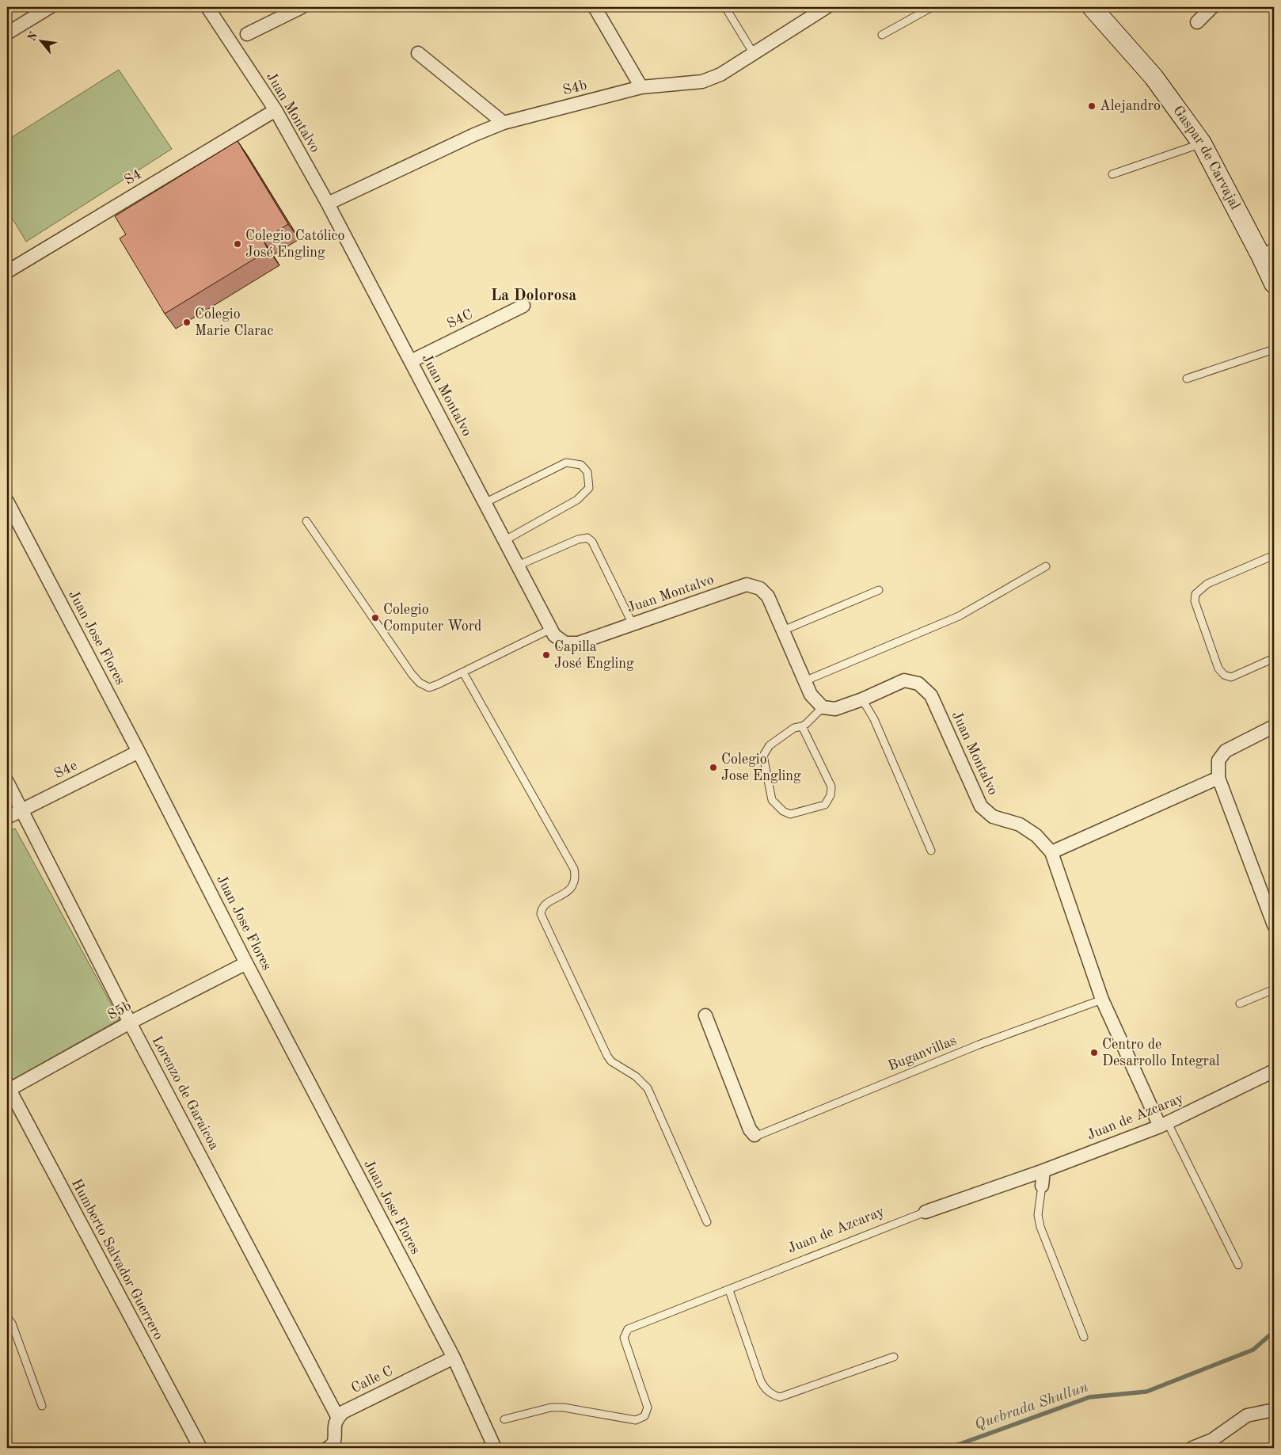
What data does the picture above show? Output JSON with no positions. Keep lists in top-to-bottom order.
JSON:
{
  "streets": {
    "street": [
      "S4b",
      "Juan Montalvo",
      "Gaspar de Carvajal",
      "S4",
      "S4C",
      "Juan Jose Flores",
      "S4e",
      "S5b",
      "Lorenzo de Garaicoa",
      "Juan de Azcaray",
      "Humberto Salvador Guerrero",
      "Calle C"
    ],
    "lane": ["Buganvillas"]
  },
  "crossings": [
    ["S4b", "Juan Montalvo"],
    ["Juan Montalvo", "S4"],
    ["Juan Montalvo", "S4C"],
    ["Juan Montalvo", "Buganvillas"],
    ["Juan Montalvo", "Juan de Azcaray"],
    ["Juan Jose Flores", "S4e"],
    ["Juan Jose Flores", "S5b"],
    ["Juan Jose Flores", "Calle C"],
    ["S4e", "Lorenzo de Garaicoa"],
    ["S5b", "Lorenzo de Garaicoa"],
    ["S5b", "Humberto Salvador Guerrero"],
    ["Lorenzo de Garaicoa", "Calle C"]
  ],
  "districts": ["La Dolorosa"],
  "water": ["Quebrada Shullun"],
  "places": [
    "Alejandro",
    "Colegio Católico José Engling",
    "Colegio Marie Clarac",
    "Colegio Computer Word",
    "Capilla José Engling",
    "Colegio Jose Engling",
    "Centro de Desarrollo Integral"
  ],
  "north": "top left"
}
